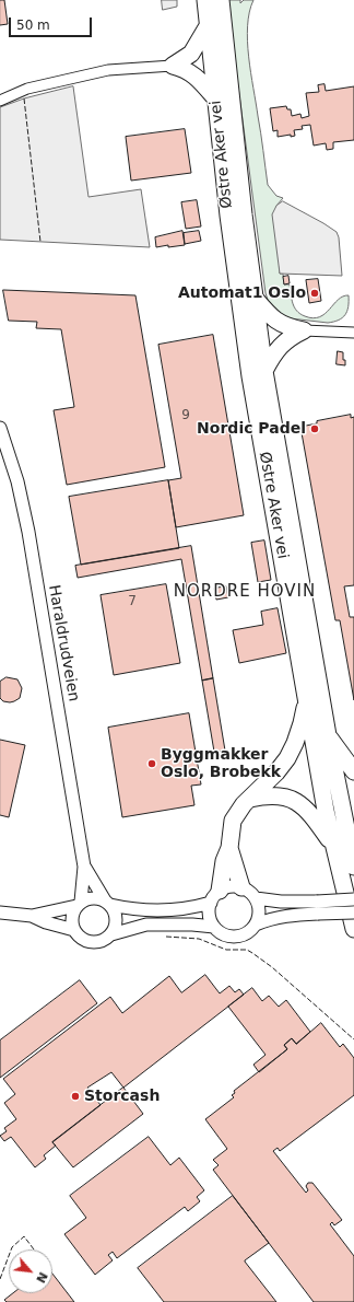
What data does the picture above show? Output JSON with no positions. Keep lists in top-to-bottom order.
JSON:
{
  "streets": {
    "highway": ["Østre Aker vei"],
    "street": ["Haraldrudveien"]
  },
  "districts": ["NORDRE HOVIN"],
  "places": [
    "Automat1 Oslo",
    "Nordic Padel",
    "Byggmakker Oslo, Brobekk",
    "Storcash"
  ],
  "house_numbers": ["9", "7"],
  "scale_bar": "50 m",
  "north": "bottom right"
}
